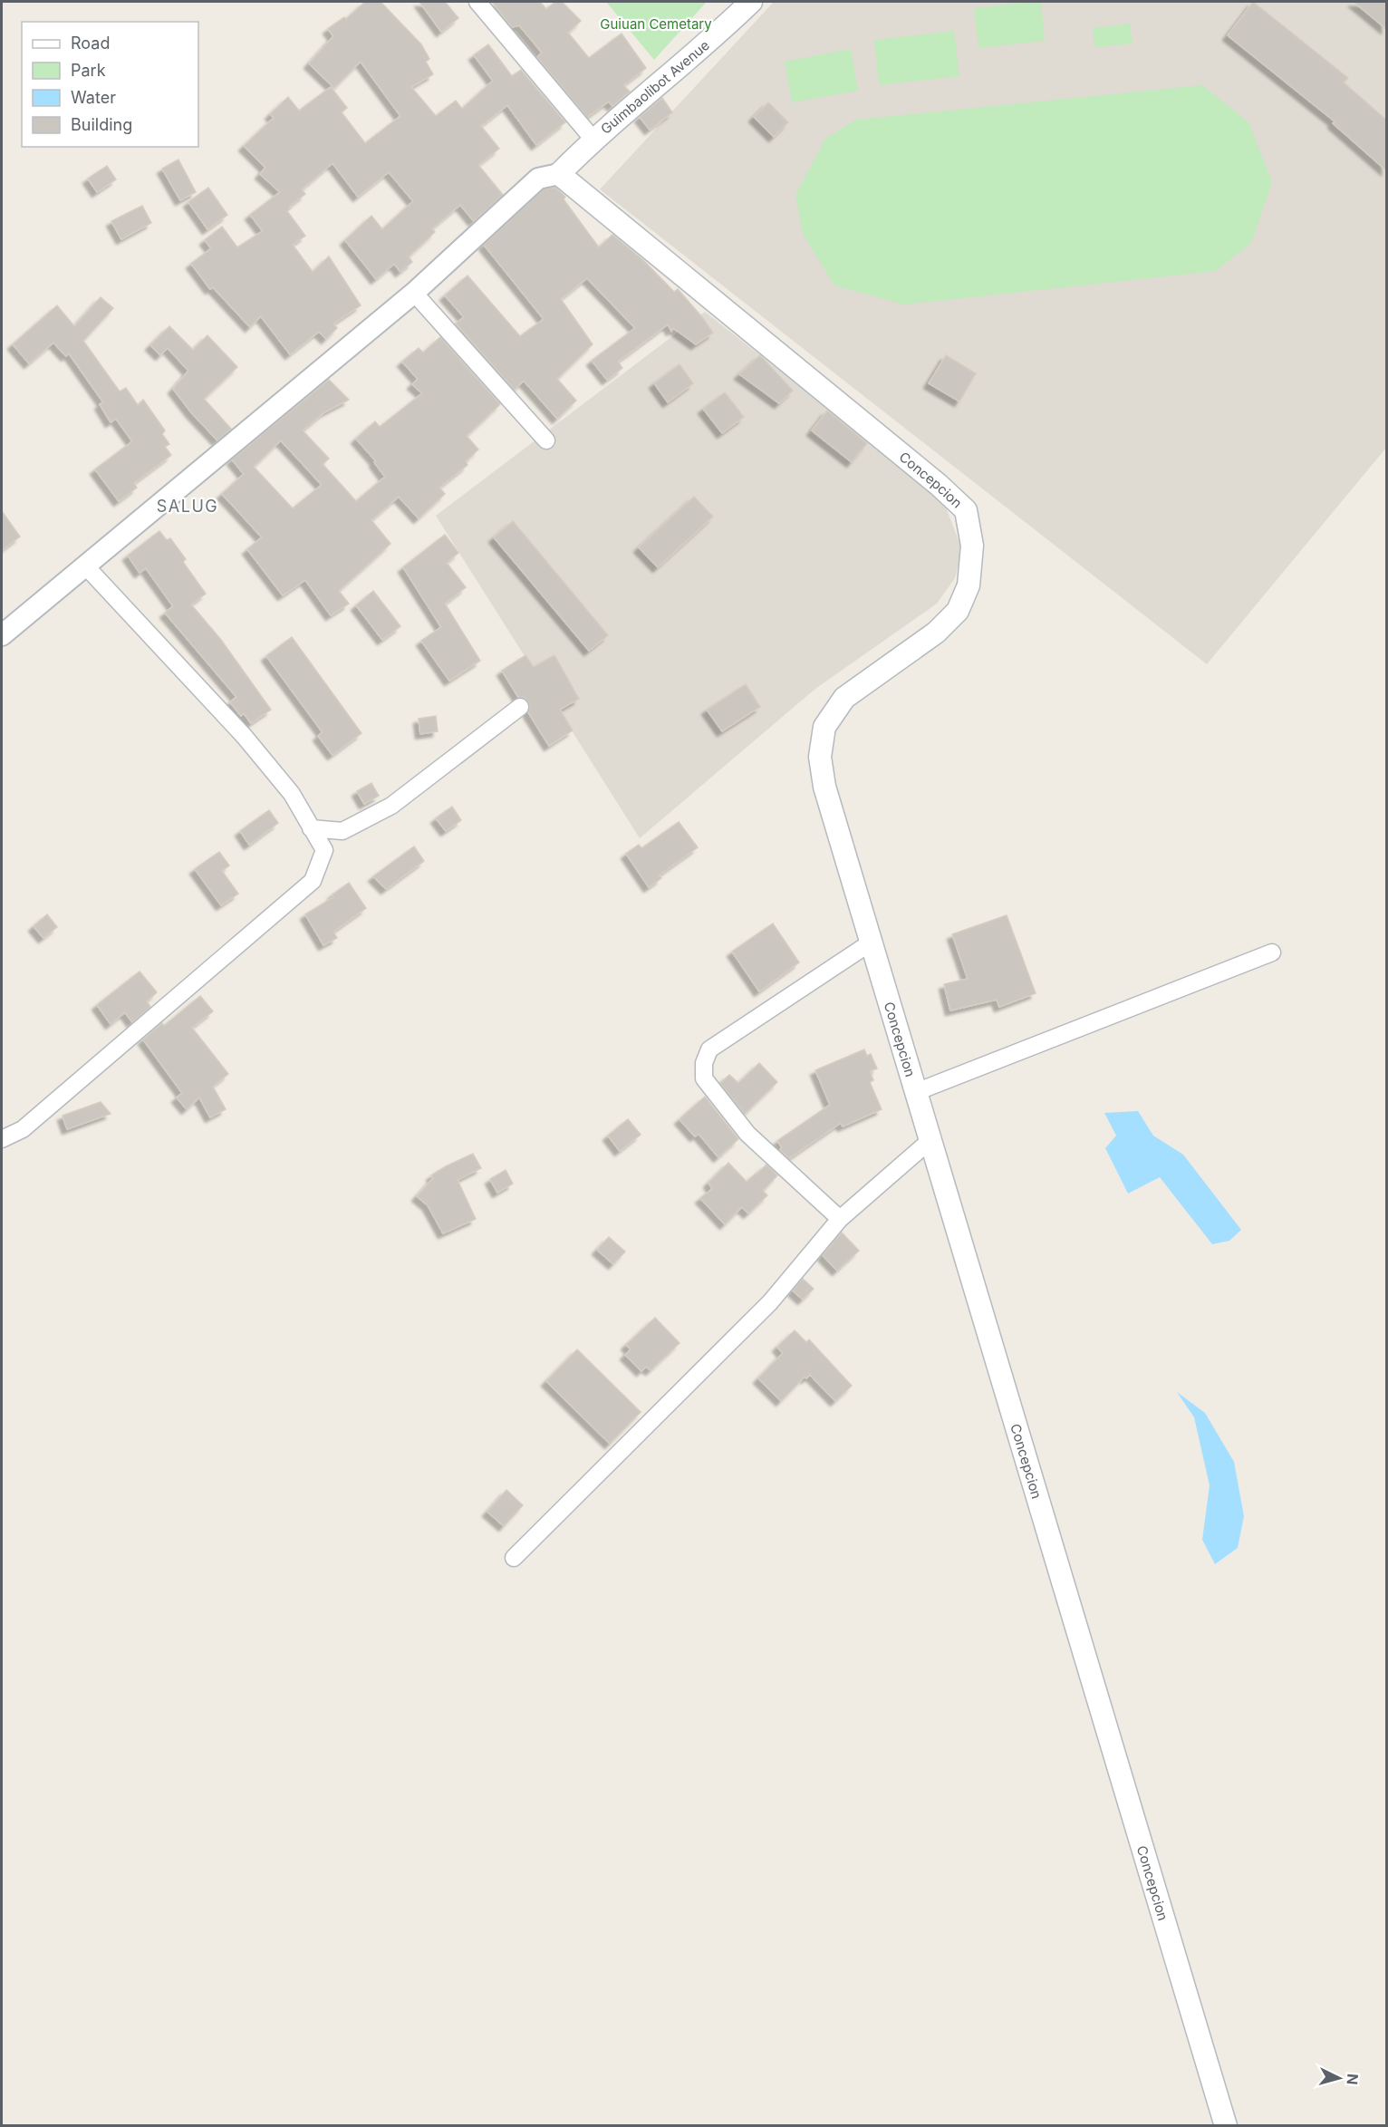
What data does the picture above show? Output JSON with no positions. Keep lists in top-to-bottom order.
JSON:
{
  "streets": {
    "main road": ["Guimbaolibot Avenue", "Concepcion"]
  },
  "crossings": [
    ["Guimbaolibot Avenue", "Concepcion"]
  ],
  "districts": ["SALUG"],
  "parks": ["Guiuan Cemetary"],
  "legend": [
    "Road",
    "Park",
    "Water",
    "Building"
  ],
  "north": "right"
}
